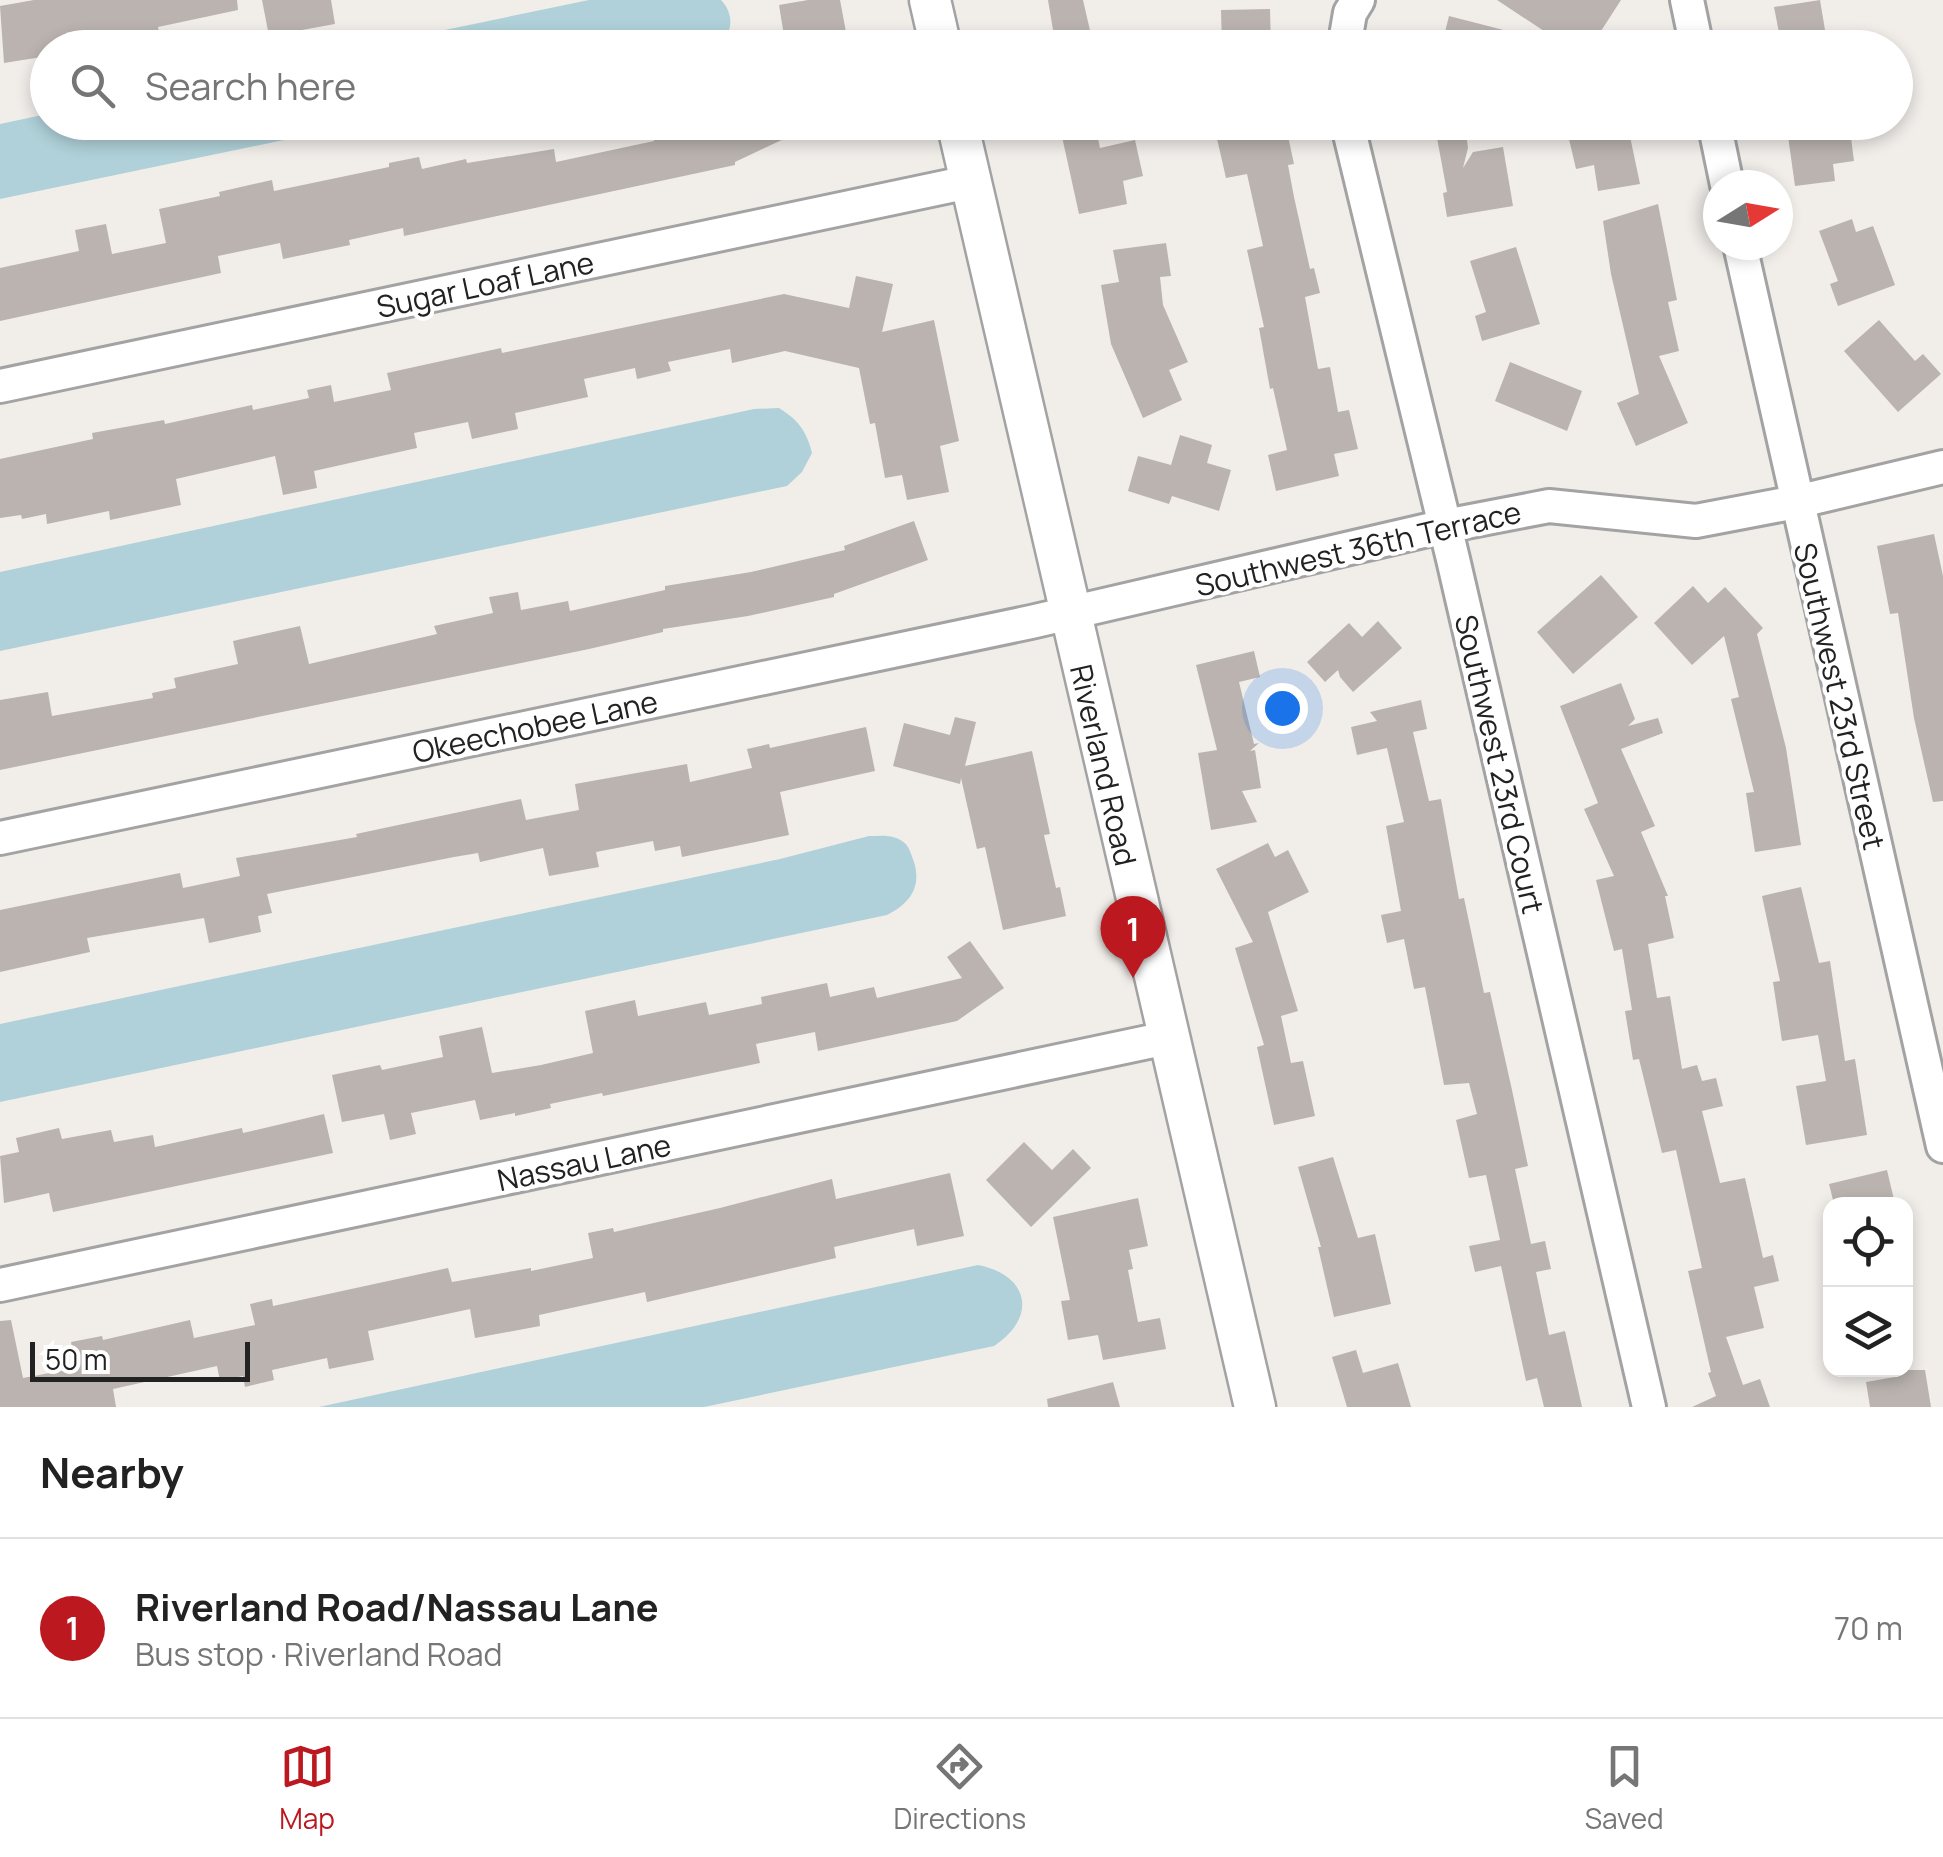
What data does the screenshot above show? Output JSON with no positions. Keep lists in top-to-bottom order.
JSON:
{
  "streets": {
    "street": [
      "Sugar Loaf Lane",
      "Southwest 36th Terrace",
      "Southwest 23rd Street",
      "Okeechobee Lane",
      "Southwest 23rd Court",
      "Riverland Road",
      "Nassau Lane"
    ]
  },
  "crossings": [
    ["Sugar Loaf Lane", "Riverland Road"],
    ["Southwest 36th Terrace", "Southwest 23rd Street"],
    ["Southwest 36th Terrace", "Okeechobee Lane"],
    ["Southwest 36th Terrace", "Southwest 23rd Court"],
    ["Southwest 36th Terrace", "Riverland Road"],
    ["Okeechobee Lane", "Riverland Road"],
    ["Riverland Road", "Nassau Lane"]
  ],
  "scale_bar": "50 m",
  "north": "right",
  "page": {
    "search": "Search here",
    "pins": "1",
    "scale": "50 m",
    "heading": "Nearby",
    "list": [
      {
        "mark": "1",
        "name": "Riverland Road/Nassau Lane",
        "note": "Bus stop · Riverland Road",
        "value": "70 m"
      }
    ],
    "nav": ["Map", "Directions", "Saved"]
  }
}
